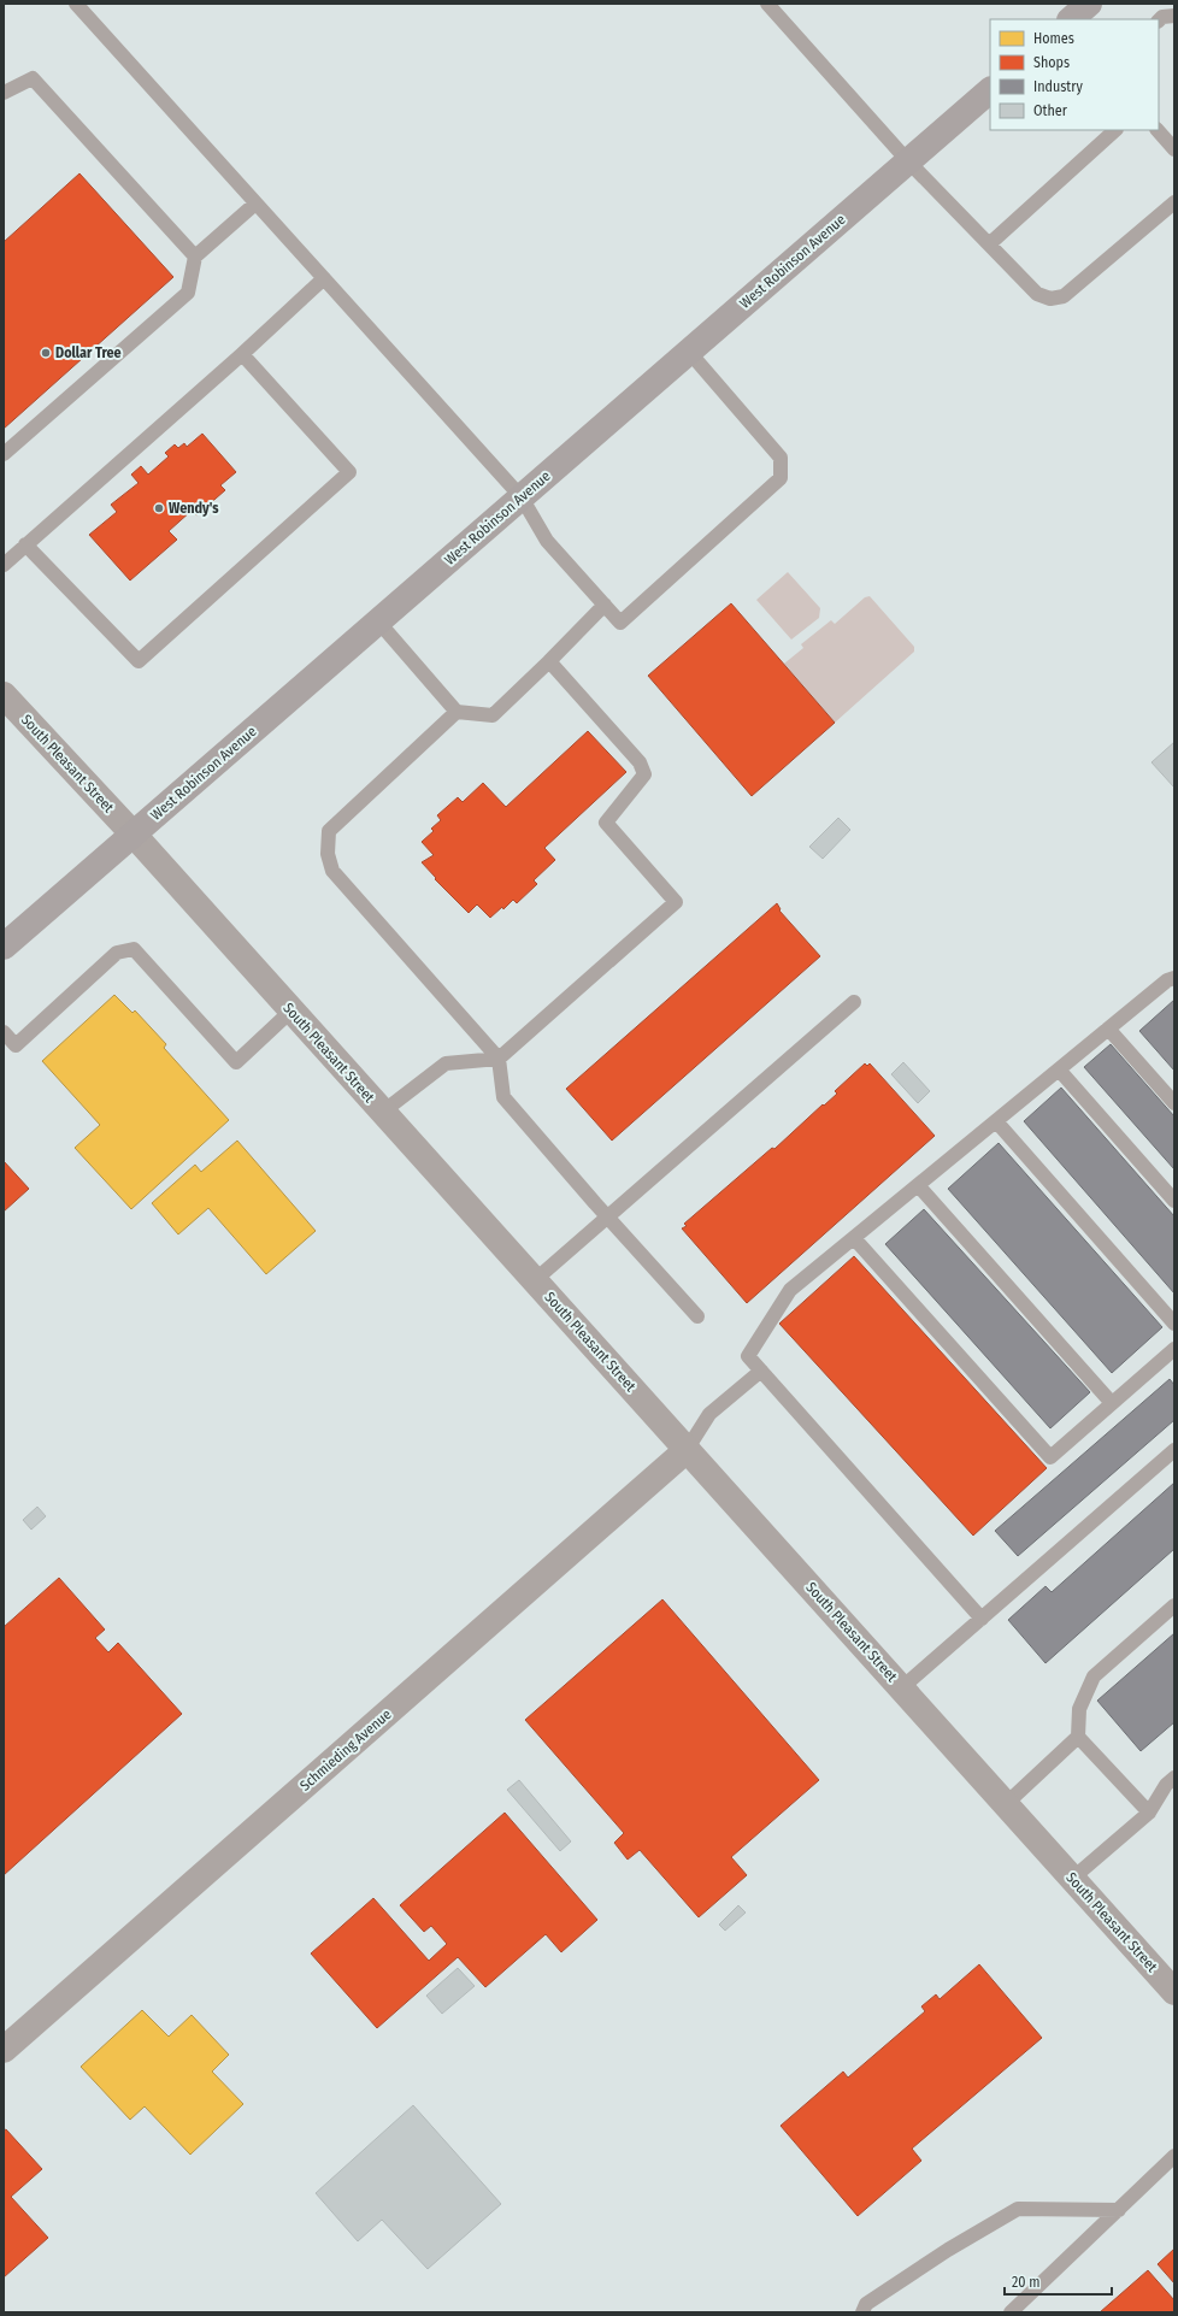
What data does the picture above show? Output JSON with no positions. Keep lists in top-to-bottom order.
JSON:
{
  "streets": {
    "street": ["West Robinson Avenue", "South Pleasant Street", "Schmieding Avenue"]
  },
  "crossings": [
    ["West Robinson Avenue", "South Pleasant Street"],
    ["South Pleasant Street", "Schmieding Avenue"]
  ],
  "places": ["Dollar Tree", "Wendy's"],
  "legend": [
    "Homes",
    "Shops",
    "Industry",
    "Other"
  ],
  "scale_bar": "20 m"
}
